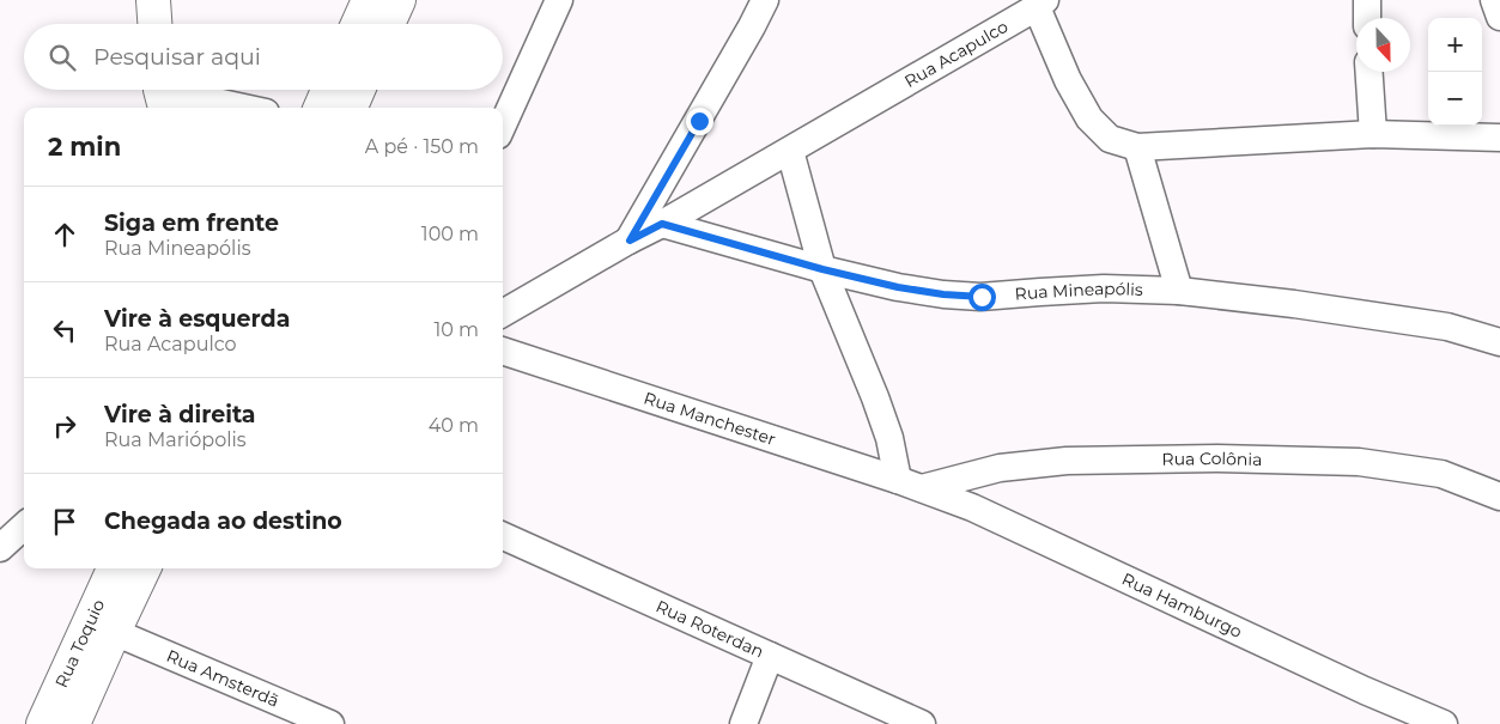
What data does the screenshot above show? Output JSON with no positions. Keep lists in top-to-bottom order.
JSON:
{
  "streets": {
    "street": [
      "Rua Acapulco",
      "Rua Mineapólis",
      "Rua Manchester",
      "Rua Colônia",
      "Rua Hamburgo",
      "Rua Roterdan",
      "Rua Toquio",
      "Rua Amsterdã"
    ]
  },
  "crossings": [
    ["Rua Acapulco", "Rua Mineapólis"],
    ["Rua Manchester", "Rua Colônia"],
    ["Rua Manchester", "Rua Hamburgo"],
    ["Rua Colônia", "Rua Hamburgo"]
  ],
  "north": "bottom",
  "page": {
    "map_buttons": ["+", "−"],
    "search": "Pesquisar aqui",
    "heading": ["2 min", "A pé · 150 m"],
    "list": [
      ["Siga em frente", "Rua Mineapólis", "100 m"],
      ["Vire à esquerda", "Rua Acapulco", "10 m"],
      ["Vire à direita", "Rua Mariópolis", "40 m"],
      "Chegada ao destino"
    ]
  }
}
